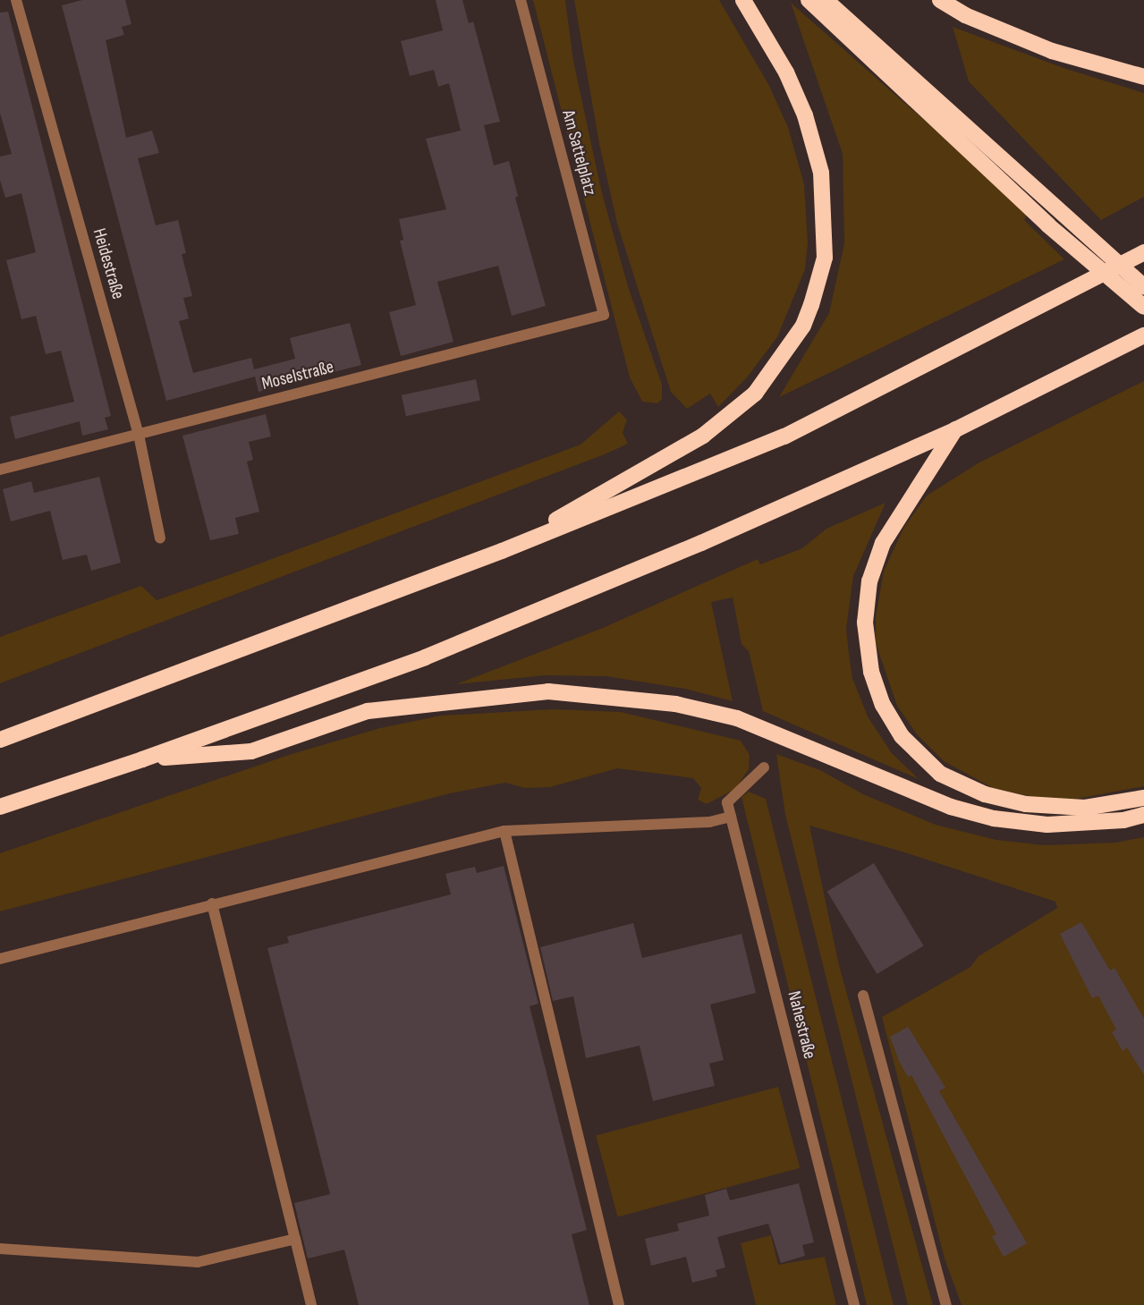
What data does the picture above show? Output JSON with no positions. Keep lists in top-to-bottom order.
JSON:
{
  "streets": {
    "street": [
      "Am Sattelplatz",
      "Heidestraße",
      "Moselstraße",
      "Nahestraße"
    ]
  },
  "crossings": [
    ["Am Sattelplatz", "Moselstraße"],
    ["Heidestraße", "Moselstraße"]
  ]
}
